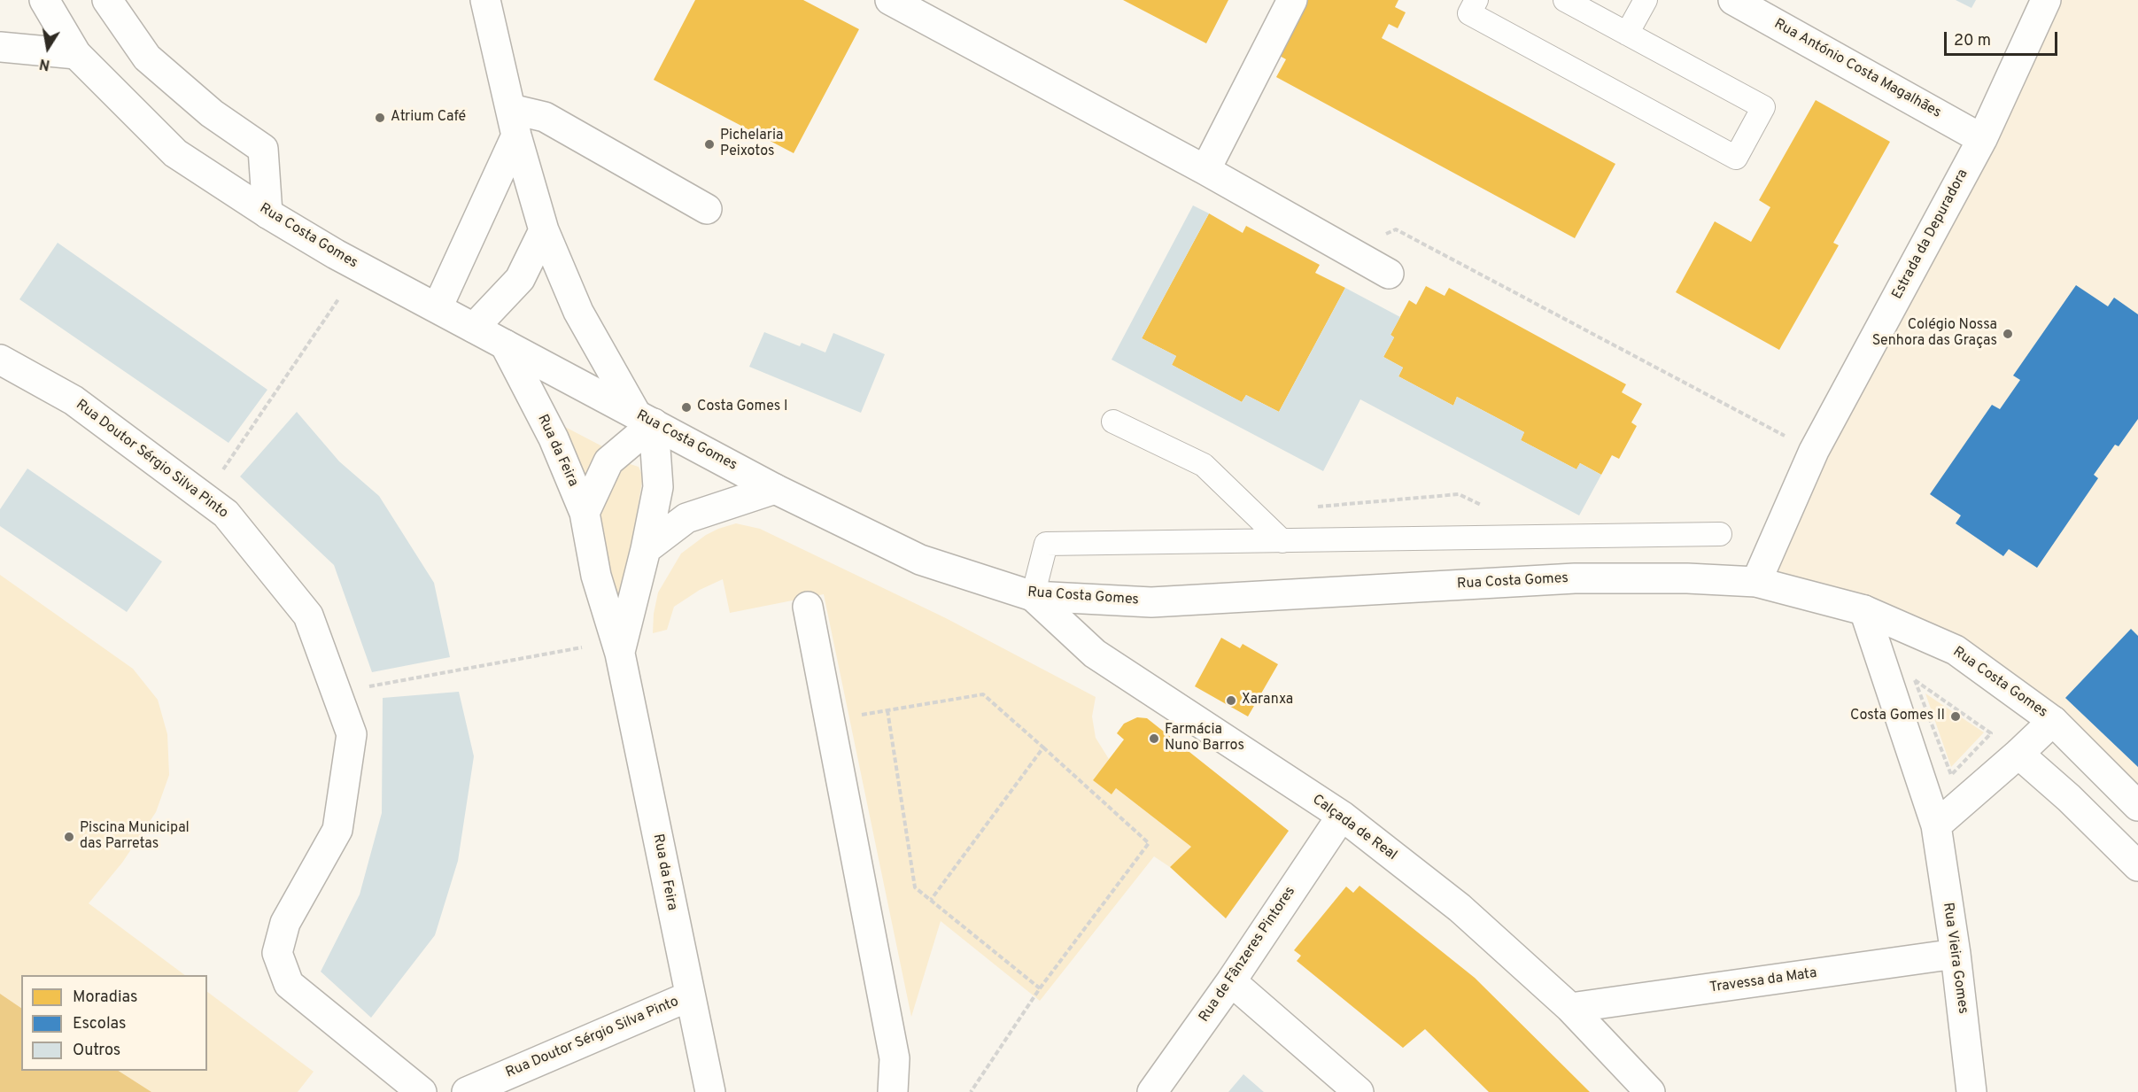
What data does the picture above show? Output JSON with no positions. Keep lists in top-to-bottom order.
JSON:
{
  "streets": {
    "street": [
      "Rua António Costa Magalhães",
      "Estrada da Depuradora",
      "Rua Costa Gomes",
      "Rua da Feira",
      "Rua Doutor Sérgio Silva Pinto",
      "Calçada de Real",
      "Rua de Fânzeres Pintores",
      "Rua Vieira Gomes",
      "Travessa da Mata"
    ]
  },
  "crossings": [
    ["Rua António Costa Magalhães", "Estrada da Depuradora"],
    ["Estrada da Depuradora", "Rua Costa Gomes"],
    ["Rua Costa Gomes", "Rua da Feira"],
    ["Rua Costa Gomes", "Calçada de Real"],
    ["Rua Costa Gomes", "Rua Vieira Gomes"],
    ["Rua da Feira", "Rua Doutor Sérgio Silva Pinto"],
    ["Calçada de Real", "Rua de Fânzeres Pintores"],
    ["Calçada de Real", "Travessa da Mata"],
    ["Rua Vieira Gomes", "Travessa da Mata"]
  ],
  "places": [
    "Atrium Café",
    "Pichelaria Peixotos",
    "Colégio Nossa Senhora das Graças",
    "Costa Gomes I",
    "Xaranxa",
    "Costa Gomes II",
    "Farmácia Nuno Barros",
    "Piscina Municipal das Parretas"
  ],
  "legend": ["Moradias", "Escolas", "Outros"],
  "scale_bar": "20 m",
  "north": "bottom"
}
